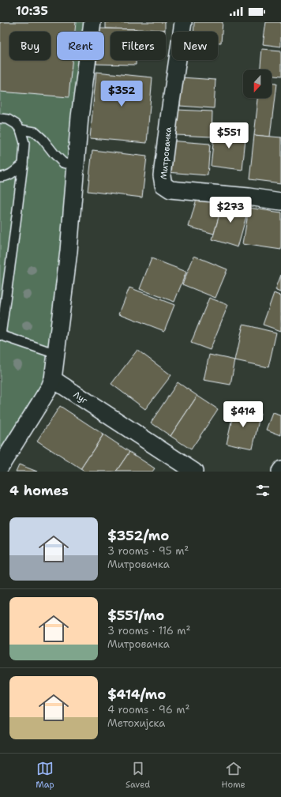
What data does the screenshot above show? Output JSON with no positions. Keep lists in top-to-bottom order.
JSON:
{
  "streets": {
    "street": ["Митровачка", "Луг"]
  },
  "north": "bottom",
  "page": {
    "status": "10:35",
    "chip": [
      "Buy",
      "Rent",
      "Filters",
      "New"
    ],
    "price": [
      "$352",
      "$551",
      "$273",
      "$414"
    ],
    "heading": "4 homes",
    "list": [
      {
        "name": "$352/mo",
        "note": "3 rooms · 95 m² · Митровачка"
      },
      {
        "name": "$551/mo",
        "note": "3 rooms · 116 m² · Митровачка"
      },
      {
        "name": "$414/mo",
        "note": "4 rooms · 96 m² · Метохијска"
      }
    ],
    "tabs": ["Map", "Saved", "Home"]
  }
}
